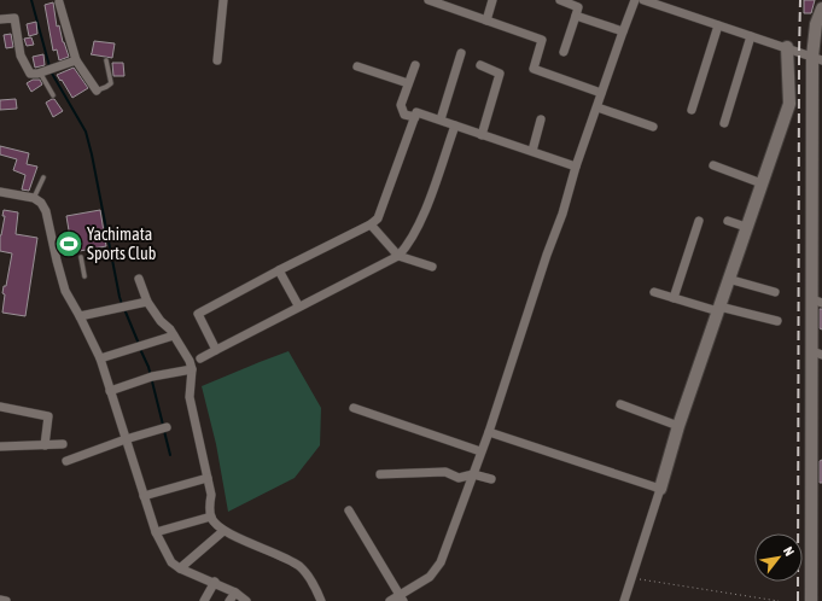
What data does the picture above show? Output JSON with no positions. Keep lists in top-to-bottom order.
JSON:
{
  "places": {
    "sports": ["Yachimata Sports Club"]
  },
  "north": "top right"
}
